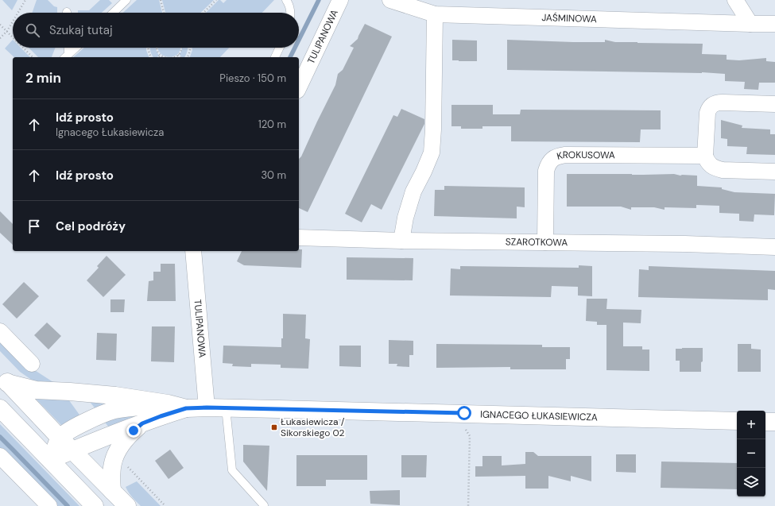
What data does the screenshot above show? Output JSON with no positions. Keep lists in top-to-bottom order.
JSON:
{
  "streets": {
    "street": [
      "JAŚMINOWA",
      "TULIPANOWA",
      "KROKUSOWA",
      "SZAROTKOWA",
      "IGNACEGO ŁUKASIEWICZA"
    ]
  },
  "crossings": [
    ["TULIPANOWA", "IGNACEGO ŁUKASIEWICZA"],
    ["KROKUSOWA", "SZAROTKOWA"]
  ],
  "places": {
    "transit": ["Łukasiewicza / Sikorskiego 02"]
  },
  "page": {
    "search": "Szukaj tutaj",
    "heading": ["2 min", "Pieszo · 150 m"],
    "list": [
      ["Idź prosto", "Ignacego Łukasiewicza", "120 m"],
      ["Idź prosto", "30 m"],
      "Cel podróży"
    ],
    "map_buttons": ["+", "−"]
  }
}
